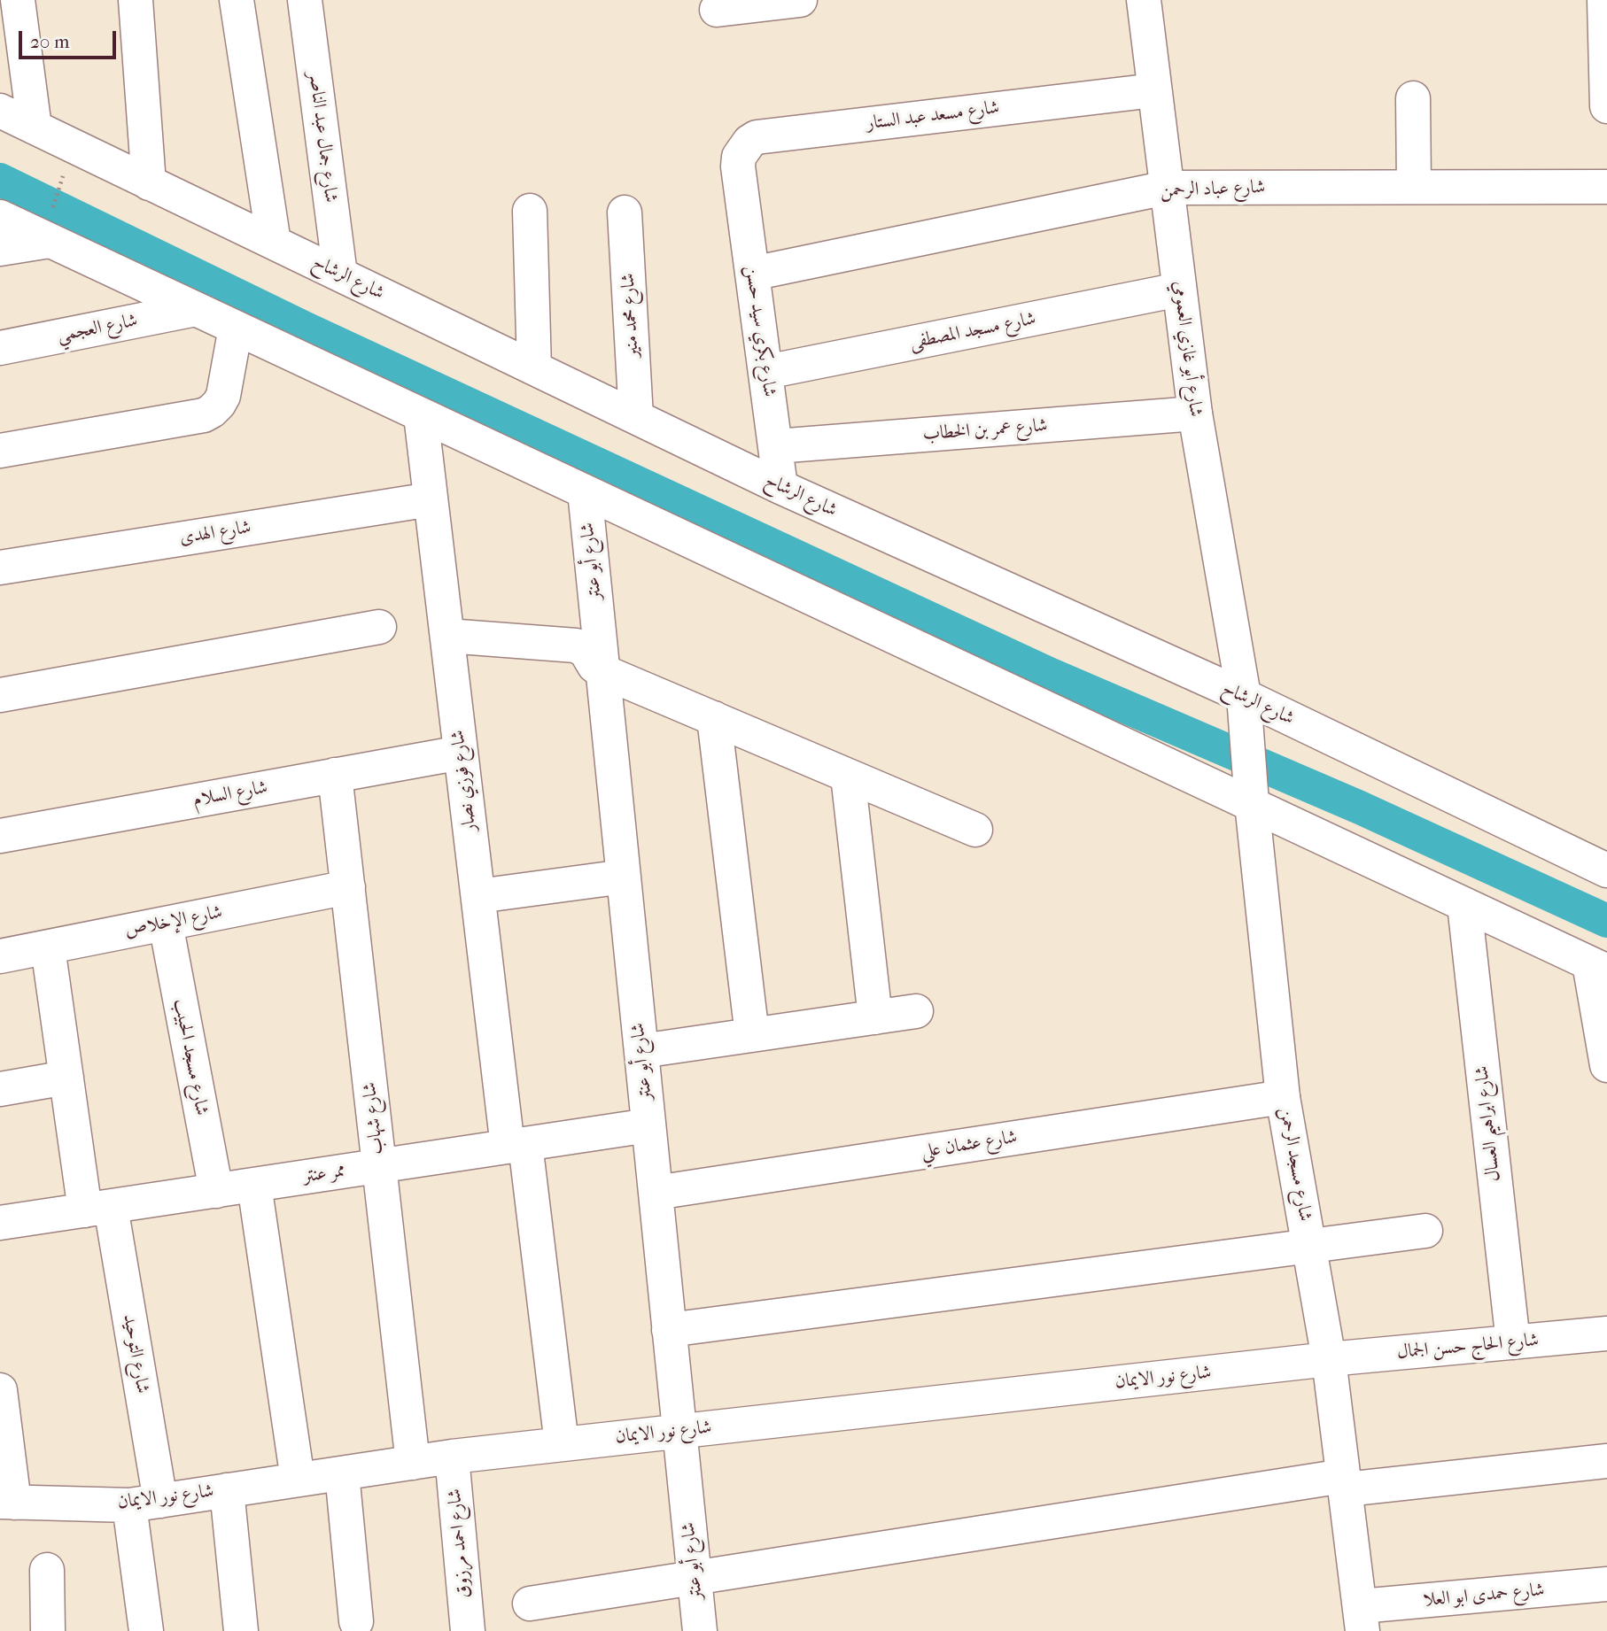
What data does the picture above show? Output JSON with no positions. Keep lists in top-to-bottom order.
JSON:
{
  "streets": {
    "street": [
      "شارع مسعد عبد الستار",
      "شارع جمال عبد الناصر",
      "شارع عباد الرحمن",
      "شارع الرشاح",
      "شارع محمد منير",
      "شارع العجمي",
      "شارع بكري سيد حسن",
      "شارع مسجد المصطفى",
      "شارع أبو غازي العمومي",
      "شارع عمر بن الخطاب",
      "شارع الهدى",
      "شارع أبو عنتر",
      "شارع فوزي نصار",
      "شارع السلام",
      "شارع الإخلاص",
      "شارع مسجد الحبيب",
      "شارع شهاب",
      "شارع ابراهيم العسال",
      "شارع عثمان علي",
      "شارع مسجد الرحمن",
      "ممر عنتر",
      "شارع الحاج حسن الجمال",
      "شارع التوحيد",
      "شارع نور الايمان",
      "شارع احمد مرزوق",
      "شارع حمدى ابو العلا"
    ]
  },
  "crossings": [
    ["شارع مسعد عبد الستار", "شارع بكري سيد حسن"],
    ["شارع مسعد عبد الستار", "شارع أبو غازي العمومي"],
    ["شارع جمال عبد الناصر", "شارع الرشاح"],
    ["شارع عباد الرحمن", "شارع بكري سيد حسن"],
    ["شارع عباد الرحمن", "شارع أبو غازي العمومي"],
    ["شارع الرشاح", "شارع محمد منير"],
    ["شارع الرشاح", "شارع بكري سيد حسن"],
    ["شارع الرشاح", "شارع أبو غازي العمومي"],
    ["شارع الرشاح", "شارع مسجد الرحمن"],
    ["شارع بكري سيد حسن", "شارع مسجد المصطفى"],
    ["شارع بكري سيد حسن", "شارع عمر بن الخطاب"],
    ["شارع مسجد المصطفى", "شارع أبو غازي العمومي"],
    ["شارع أبو غازي العمومي", "شارع عمر بن الخطاب"],
    ["شارع أبو غازي العمومي", "شارع مسجد الرحمن"],
    ["شارع الهدى", "شارع فوزي نصار"],
    ["شارع أبو عنتر", "شارع عثمان علي"],
    ["شارع أبو عنتر", "ممر عنتر"],
    ["شارع أبو عنتر", "شارع نور الايمان"],
    ["شارع فوزي نصار", "شارع السلام"],
    ["شارع فوزي نصار", "ممر عنتر"],
    ["شارع فوزي نصار", "شارع نور الايمان"],
    ["شارع السلام", "شارع شهاب"],
    ["شارع الإخلاص", "شارع مسجد الحبيب"],
    ["شارع الإخلاص", "شارع شهاب"],
    ["شارع الإخلاص", "شارع التوحيد"],
    ["شارع مسجد الحبيب", "ممر عنتر"],
    ["شارع شهاب", "ممر عنتر"],
    ["شارع شهاب", "شارع نور الايمان"],
    ["شارع ابراهيم العسال", "شارع الحاج حسن الجمال"],
    ["شارع عثمان علي", "شارع مسجد الرحمن"],
    ["شارع مسجد الرحمن", "شارع الحاج حسن الجمال"],
    ["شارع مسجد الرحمن", "شارع نور الايمان"],
    ["شارع مسجد الرحمن", "شارع حمدى ابو العلا"],
    ["ممر عنتر", "شارع التوحيد"],
    ["شارع الحاج حسن الجمال", "شارع نور الايمان"],
    ["شارع التوحيد", "شارع نور الايمان"],
    ["شارع نور الايمان", "شارع احمد مرزوق"]
  ],
  "scale_bar": "20 m"
}
